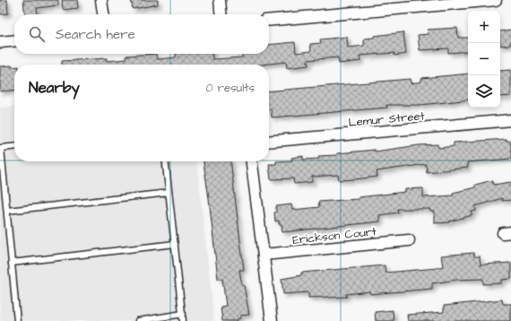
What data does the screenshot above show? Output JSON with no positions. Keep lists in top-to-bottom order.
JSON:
{
  "streets": {
    "street": ["Lemur Street", "Erickson Court"]
  },
  "page": {
    "map_buttons": ["+", "−"],
    "search": "Search here",
    "heading": ["Nearby", "0 results"]
  }
}
